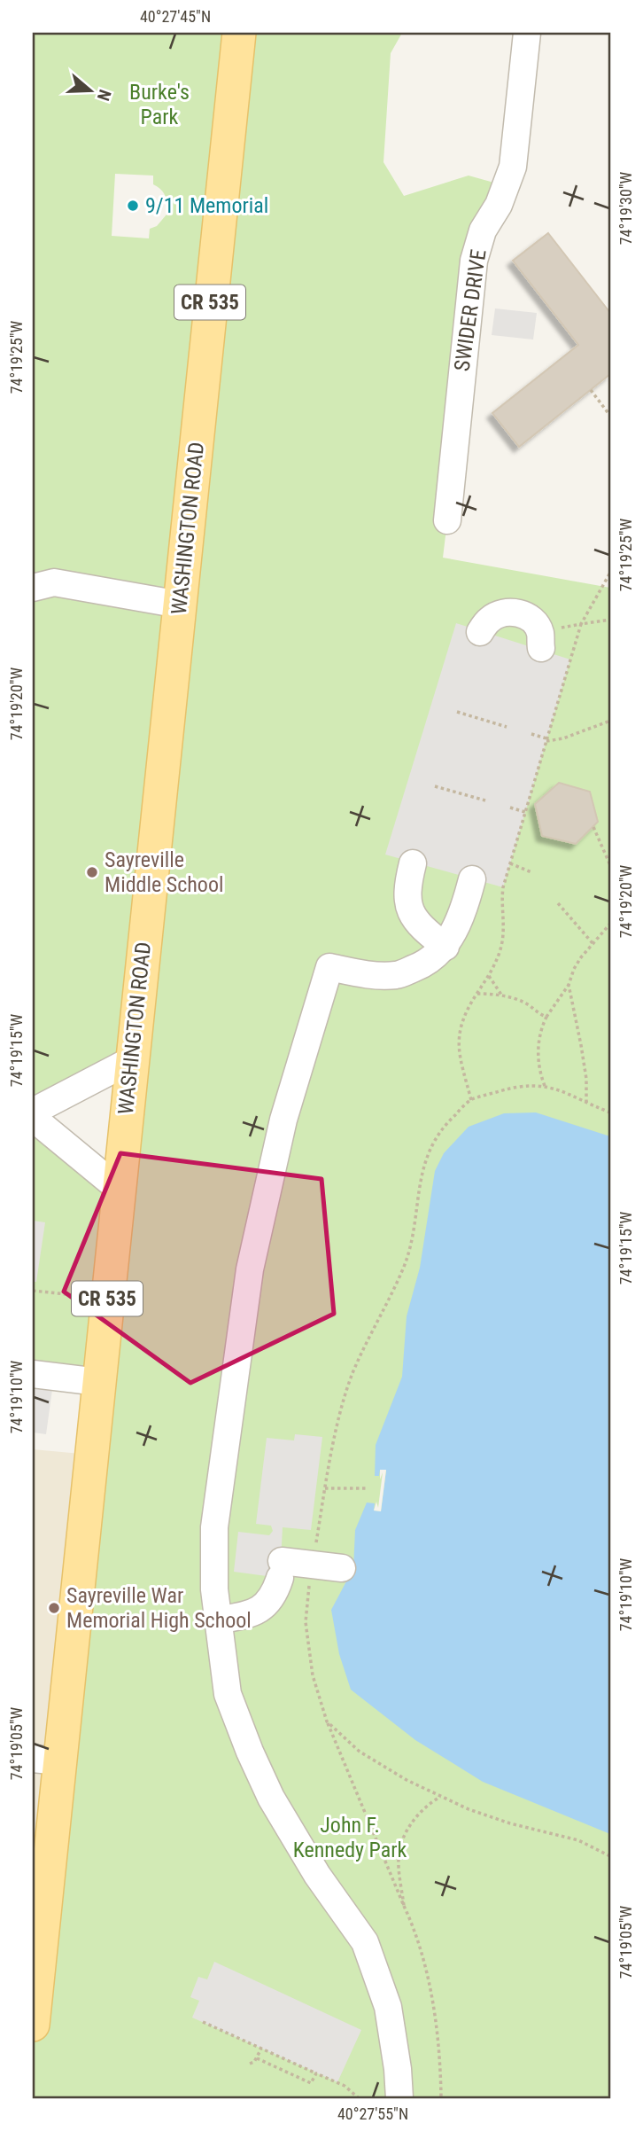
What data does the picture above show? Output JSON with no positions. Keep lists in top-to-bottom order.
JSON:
{
  "streets": {
    "main road": ["CR 535", "WASHINGTON ROAD"],
    "street": ["SWIDER DRIVE"]
  },
  "parks": ["Burke's Park", "John F. Kennedy Park"],
  "places": ["9/11 Memorial", "Sayreville Middle School", "Sayreville War Memorial High School"],
  "north": "right",
  "coordinates": [
    "40°27'45\"N",
    "74°19'30\"W",
    "74°19'25\"W",
    "74°19'20\"W",
    "74°19'15\"W",
    "74°19'10\"W",
    "74°19'05\"W",
    "40°27'55\"N"
  ]
}
